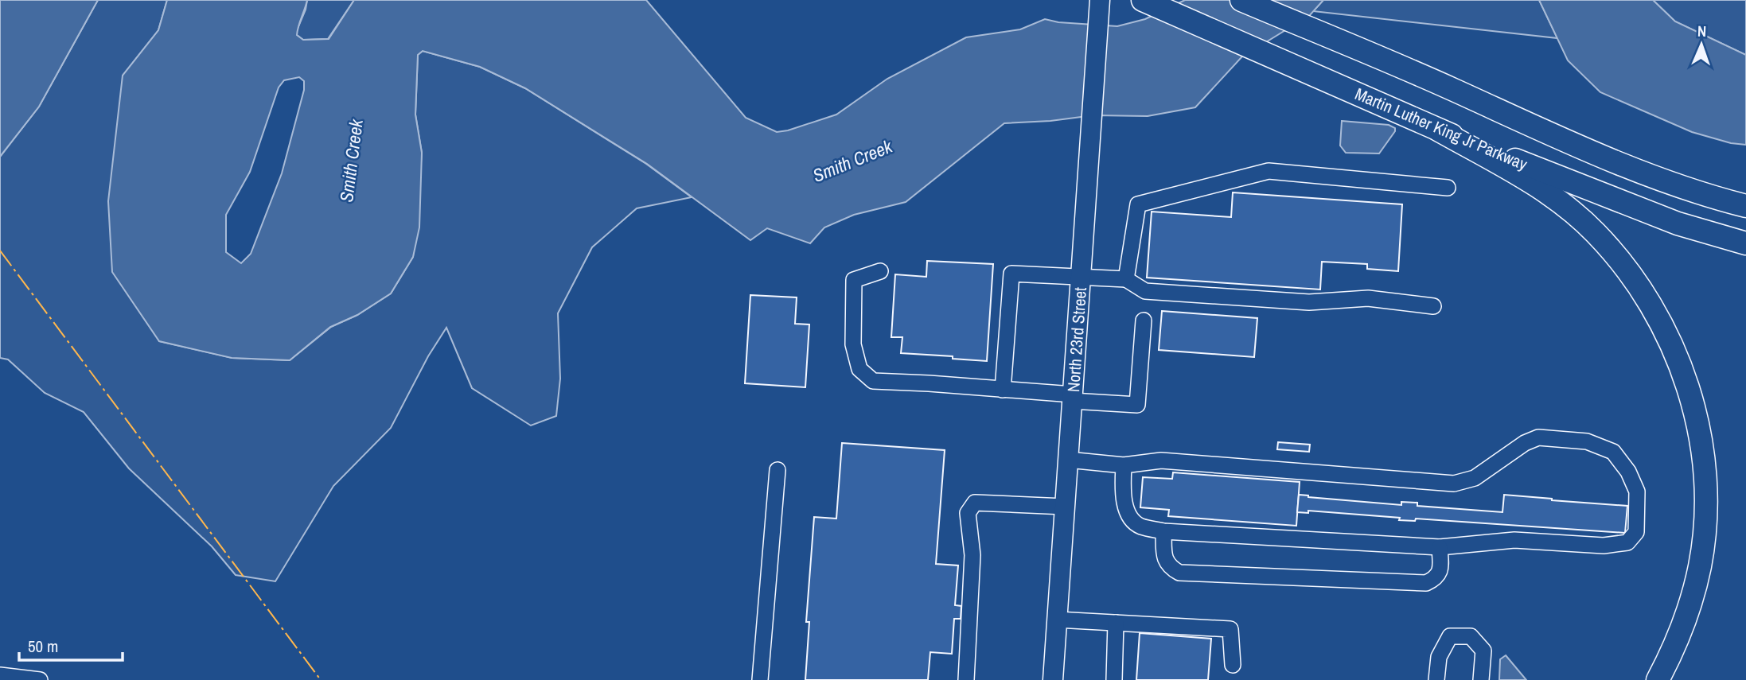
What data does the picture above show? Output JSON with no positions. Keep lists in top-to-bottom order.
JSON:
{
  "streets": {
    "highway": ["Martin Luther King Jr Parkway"],
    "main road": ["North 23rd Street"]
  },
  "water": ["Smith Creek"],
  "scale_bar": "50 m",
  "north": "top"
}
